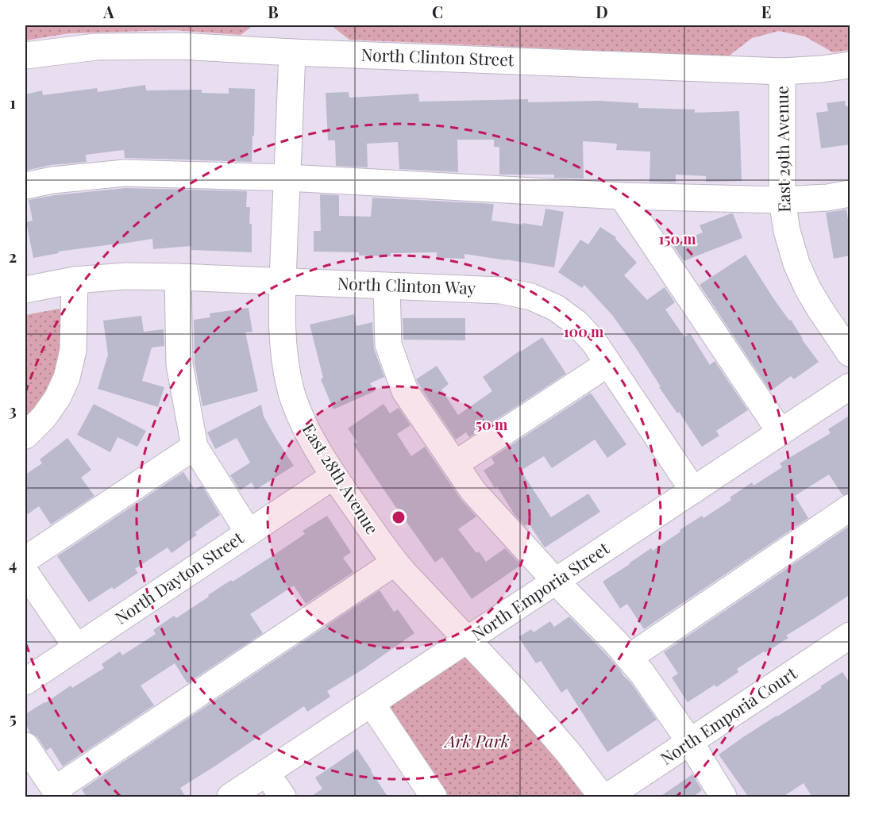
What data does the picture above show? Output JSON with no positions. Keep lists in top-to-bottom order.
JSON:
{
  "streets": {
    "street": [
      "North Clinton Street",
      "East 29th Avenue",
      "North Clinton Way",
      "East 28th Avenue",
      "North Dayton Street",
      "North Emporia Street",
      "North Emporia Court"
    ]
  },
  "crossings": [
    ["North Clinton Street", "East 29th Avenue"],
    ["North Clinton Street", "East 28th Avenue"],
    ["North Clinton Way", "East 28th Avenue"],
    ["North Clinton Way", "North Emporia Street"],
    ["East 28th Avenue", "North Dayton Street"],
    ["East 28th Avenue", "North Emporia Street"]
  ],
  "parks": ["Ark Park"],
  "grid": {
    "columns": [
      "A",
      "B",
      "C",
      "D",
      "E"
    ],
    "rows": [
      "1",
      "2",
      "3",
      "4",
      "5"
    ]
  },
  "rings": ["150 m", "100 m", "50 m"]
}
